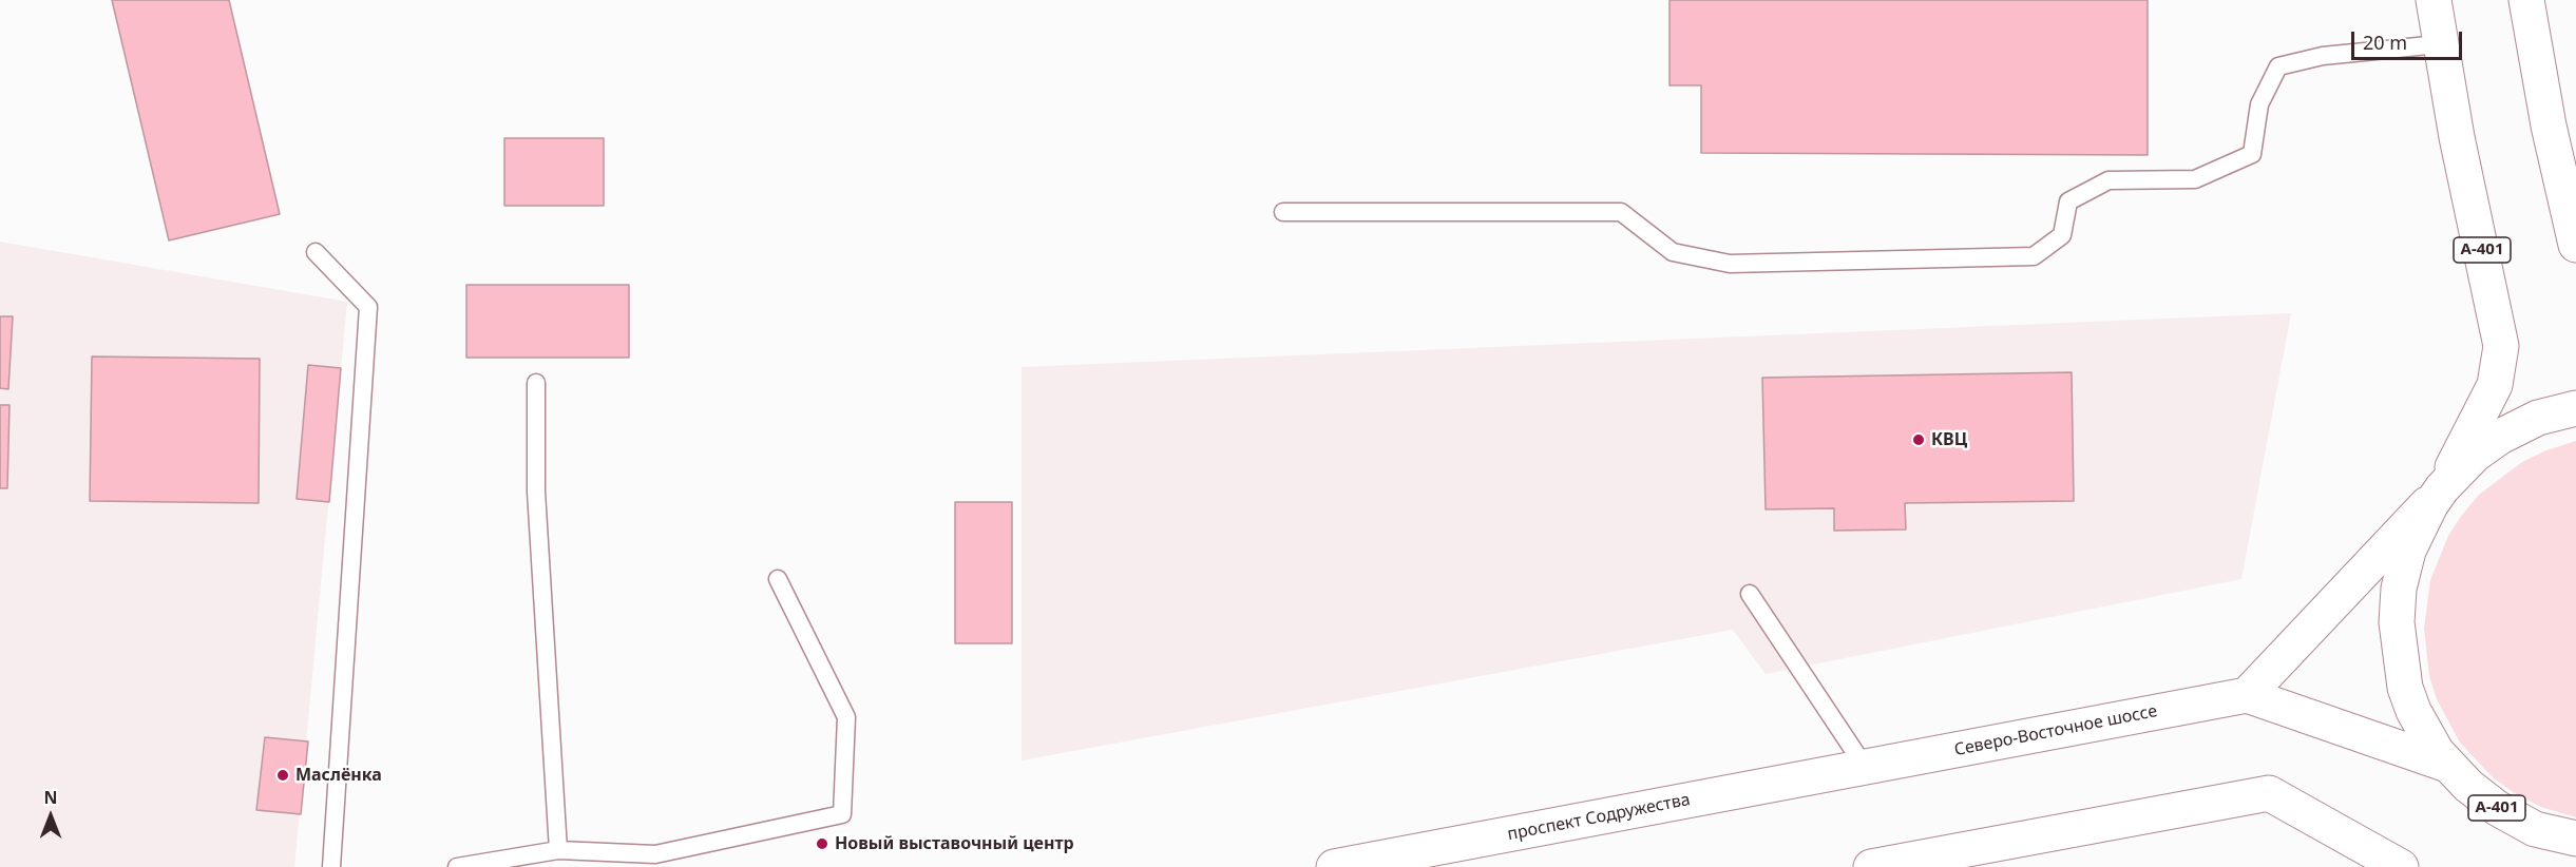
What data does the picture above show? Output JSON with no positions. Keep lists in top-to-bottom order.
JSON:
{
  "streets": {
    "main road": ["А-401", "Северо-Восточное шоссе", "проспект Содружества"]
  },
  "crossings": [
    ["Северо-Восточное шоссе", "проспект Содружества"]
  ],
  "places": ["КВЦ", "Маслёнка", "Новый выставочный центр"],
  "scale_bar": "20 m",
  "north": "top"
}
